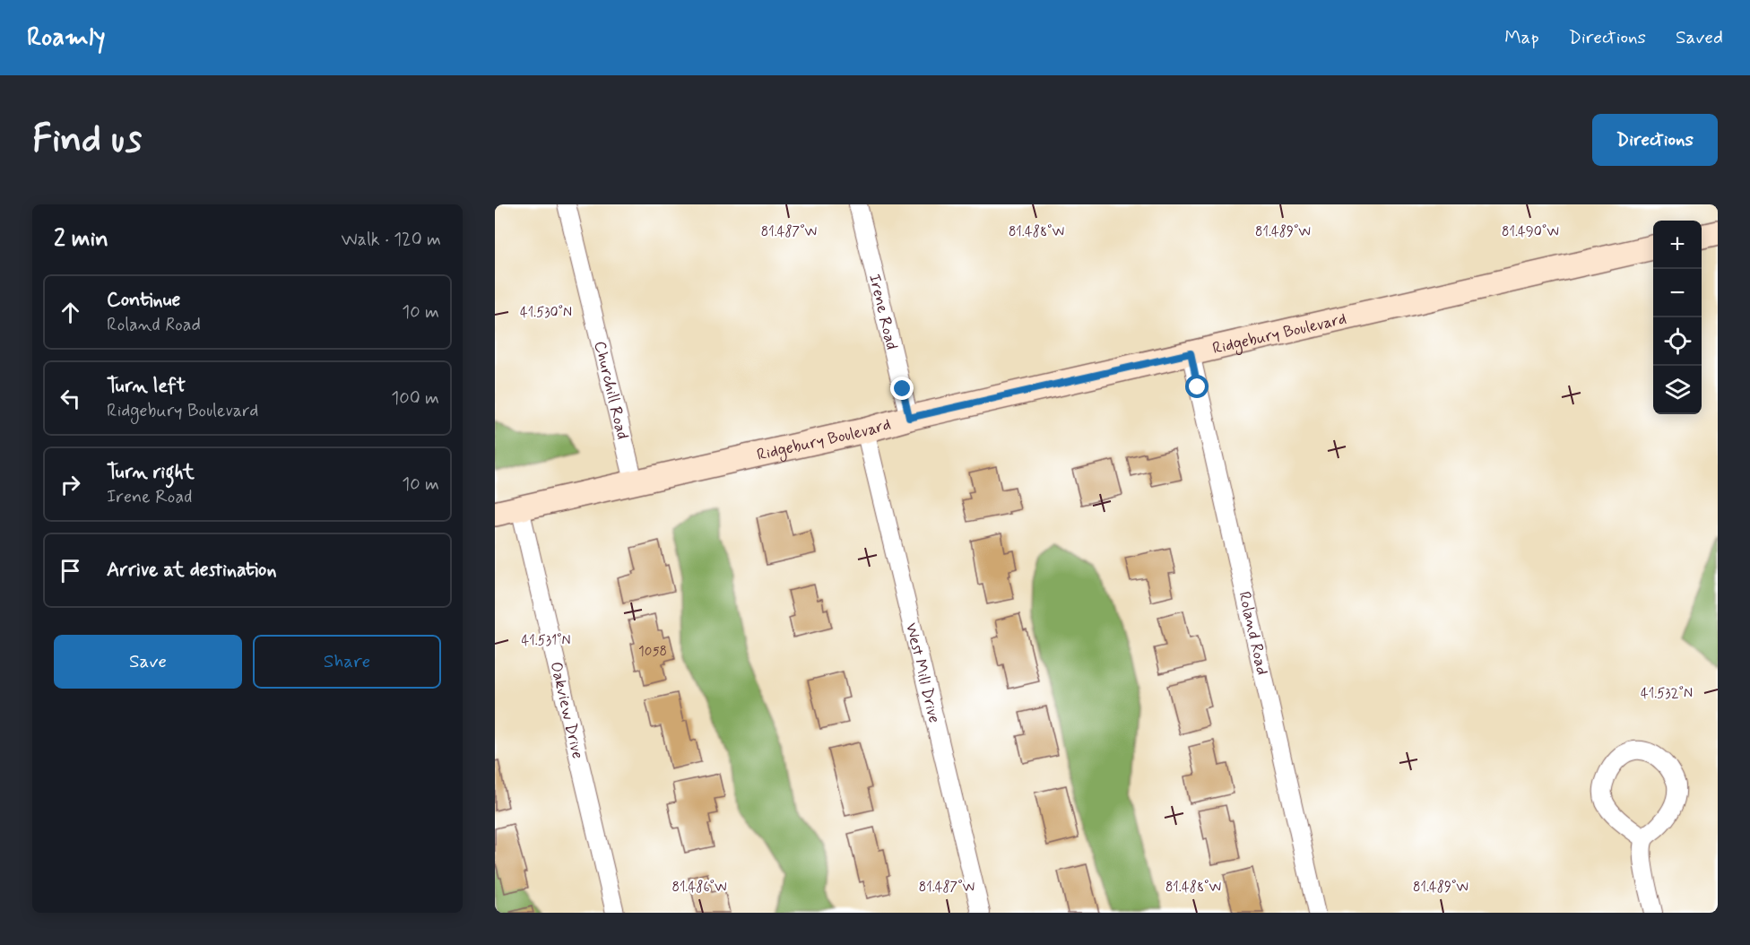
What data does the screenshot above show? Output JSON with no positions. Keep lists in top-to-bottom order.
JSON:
{
  "streets": {
    "street": [
      "Irene Road",
      "Ridgebury Boulevard",
      "Churchill Road",
      "Roland Road",
      "West Mill Drive",
      "Oakview Drive"
    ]
  },
  "crossings": [
    ["Irene Road", "Ridgebury Boulevard"],
    ["Ridgebury Boulevard", "Churchill Road"],
    ["Ridgebury Boulevard", "Roland Road"],
    ["Ridgebury Boulevard", "West Mill Drive"],
    ["Ridgebury Boulevard", "Oakview Drive"]
  ],
  "house_numbers": ["1058"],
  "page": {
    "header": "Roamly",
    "nav": ["Map", "Directions", "Saved"],
    "buttons": [
      "Directions",
      ["Save", "Share"]
    ],
    "title": "Find us",
    "heading": ["2 min", "Walk · 120 m"],
    "map_buttons": ["+", "−"],
    "list": [
      ["Continue", "Roland Road", "10 m"],
      ["Turn left", "Ridgebury Boulevard", "100 m"],
      ["Turn right", "Irene Road", "10 m"],
      "Arrive at destination"
    ]
  },
  "coordinates": [
    "81.487°W",
    "81.488°W",
    "81.489°W",
    "81.490°W",
    "41.530°N",
    "41.531°N",
    "41.532°N",
    "81.486°W"
  ]
}
